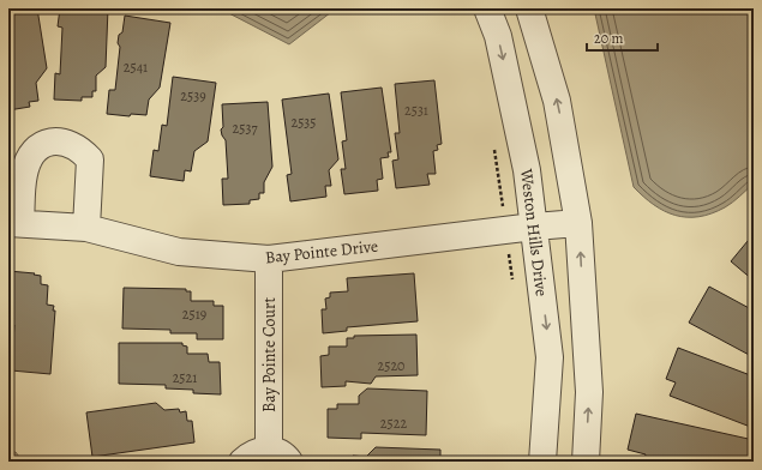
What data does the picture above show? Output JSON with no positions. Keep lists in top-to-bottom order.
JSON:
{
  "streets": {
    "street": ["Weston Hills Drive", "Bay Pointe Drive", "Bay Pointe Court"]
  },
  "crossings": [
    ["Weston Hills Drive", "Bay Pointe Drive"],
    ["Bay Pointe Drive", "Bay Pointe Court"]
  ],
  "house_numbers": [
    "2541",
    "2539",
    "2531",
    "2535",
    "2537",
    "2519",
    "2520",
    "2521",
    "2522"
  ],
  "scale_bar": "20 m"
}
